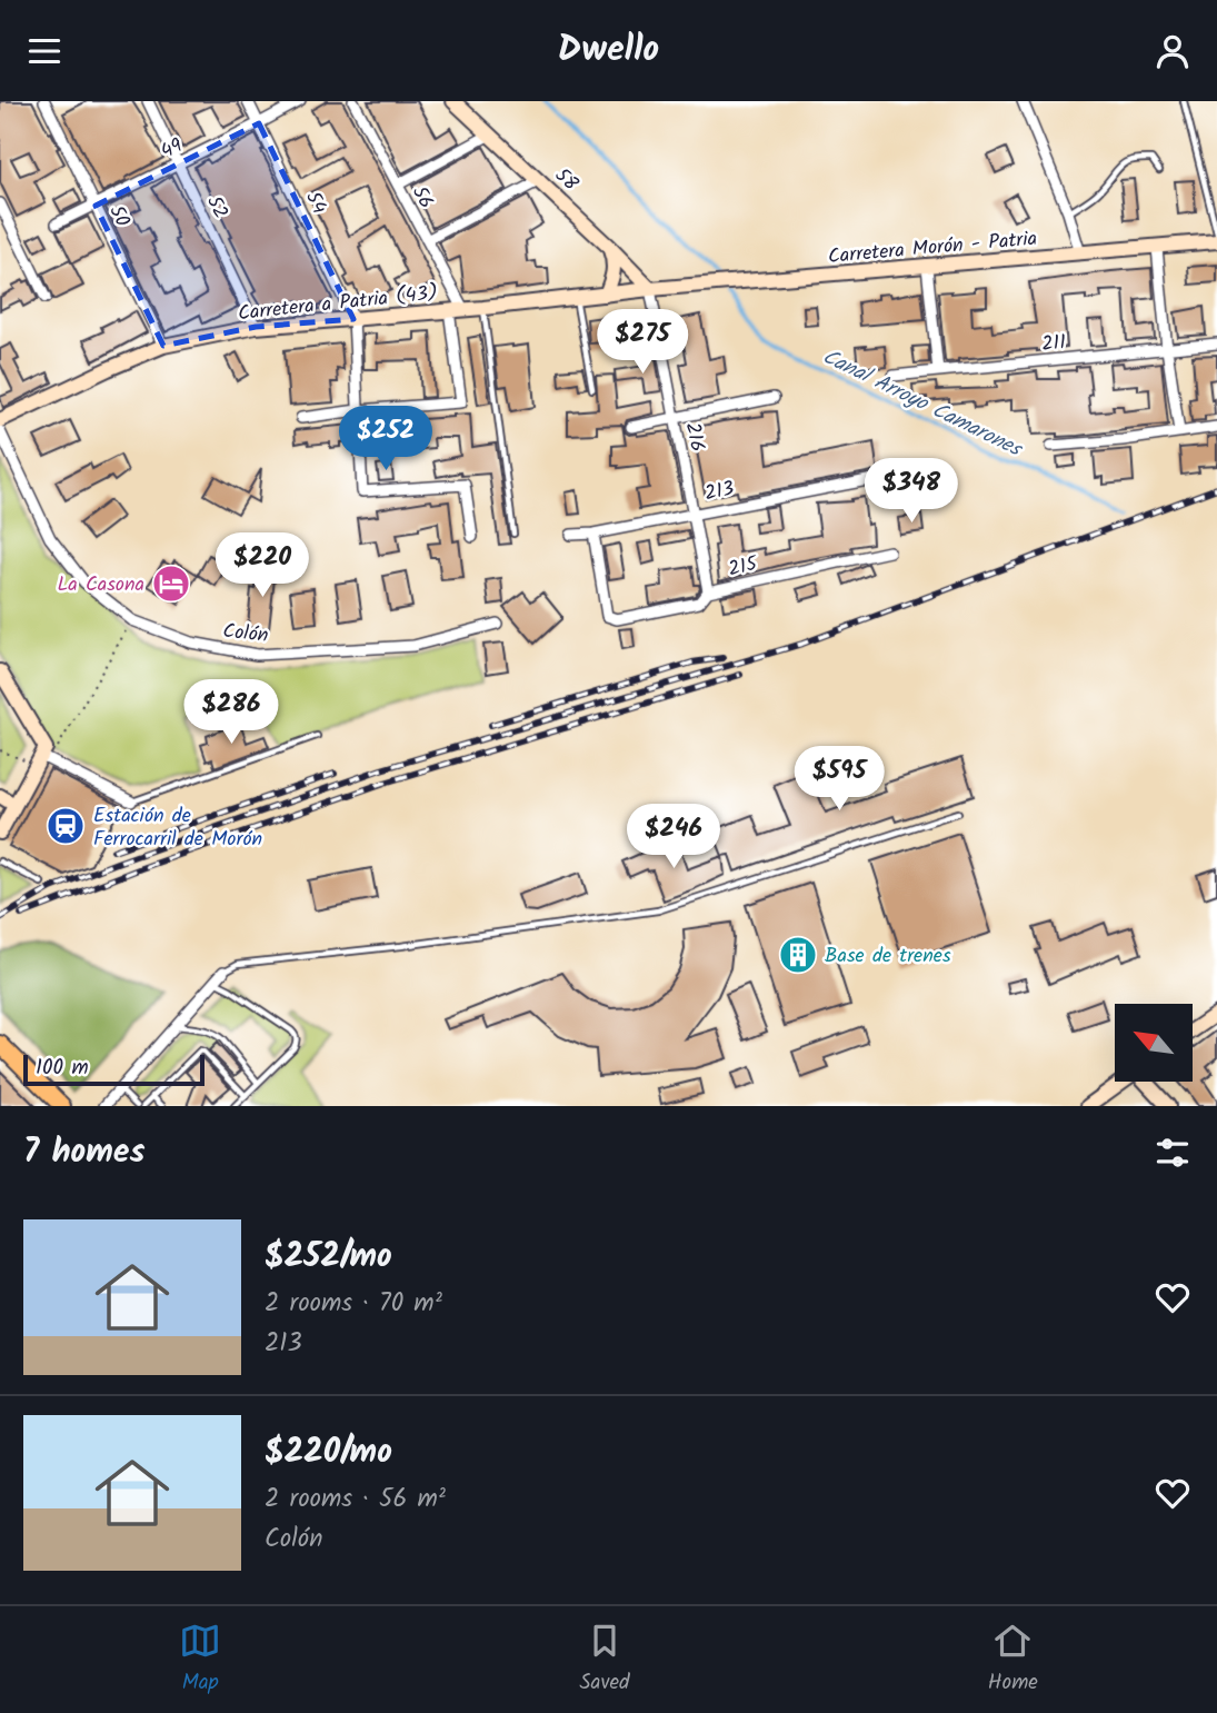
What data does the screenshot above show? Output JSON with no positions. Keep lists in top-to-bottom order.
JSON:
{
  "streets": {
    "street": [
      "49",
      "58",
      "56",
      "54",
      "52",
      "50",
      "Carretera Morón - Patria",
      "Carretera a Patria (43)",
      "211",
      "216",
      "213",
      "215",
      "Colón"
    ]
  },
  "crossings": [
    ["49", "54"],
    ["49", "52"],
    ["49", "50"],
    ["58", "Carretera Morón - Patria"],
    ["58", "Carretera a Patria (43)"],
    ["58", "216"],
    ["56", "Carretera a Patria (43)"],
    ["54", "Carretera a Patria (43)"],
    ["52", "Carretera a Patria (43)"],
    ["50", "Carretera a Patria (43)"],
    ["Carretera Morón - Patria", "Carretera a Patria (43)"],
    ["Carretera Morón - Patria", "216"],
    ["Carretera a Patria (43)", "216"],
    ["216", "213"],
    ["216", "215"],
    ["213", "215"]
  ],
  "water": ["Canal Arroyo Camarones"],
  "places": {
    "hotel": ["La Casona"],
    "station": ["Estación de Ferrocarril de Morón"],
    "building": ["Base de trenes"]
  },
  "scale_bar": "100 m",
  "north": "top left",
  "page": {
    "header": "Dwello",
    "price": [
      "$275",
      "$252",
      "$348",
      "$220",
      "$286",
      "$595",
      "$246"
    ],
    "scale": "100 m",
    "heading": "7 homes",
    "list": [
      {
        "name": "$252/mo",
        "note": "2 rooms · 70 m² · 213"
      },
      {
        "name": "$220/mo",
        "note": "2 rooms · 56 m² · Colón"
      }
    ],
    "tabs": ["Map", "Saved", "Home"]
  }
}
